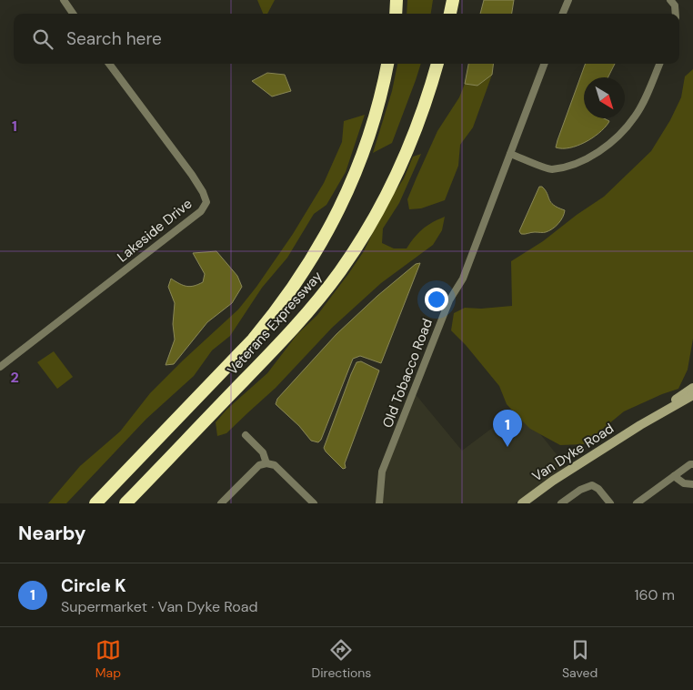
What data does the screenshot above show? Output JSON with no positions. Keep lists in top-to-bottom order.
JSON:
{
  "streets": {
    "highway": ["Veterans Expressway"],
    "main road": ["Van Dyke Road"],
    "street": ["Lakeside Drive", "Old Tobacco Road"]
  },
  "north": "bottom right",
  "page": {
    "search": "Search here",
    "pins": "1",
    "heading": "Nearby",
    "list": [
      {
        "mark": "1",
        "name": "Circle K",
        "note": "Supermarket · Van Dyke Road",
        "value": "160 m"
      }
    ],
    "nav": ["Map", "Directions", "Saved"]
  },
  "grid": {
    "rows": ["1", "2"]
  }
}
